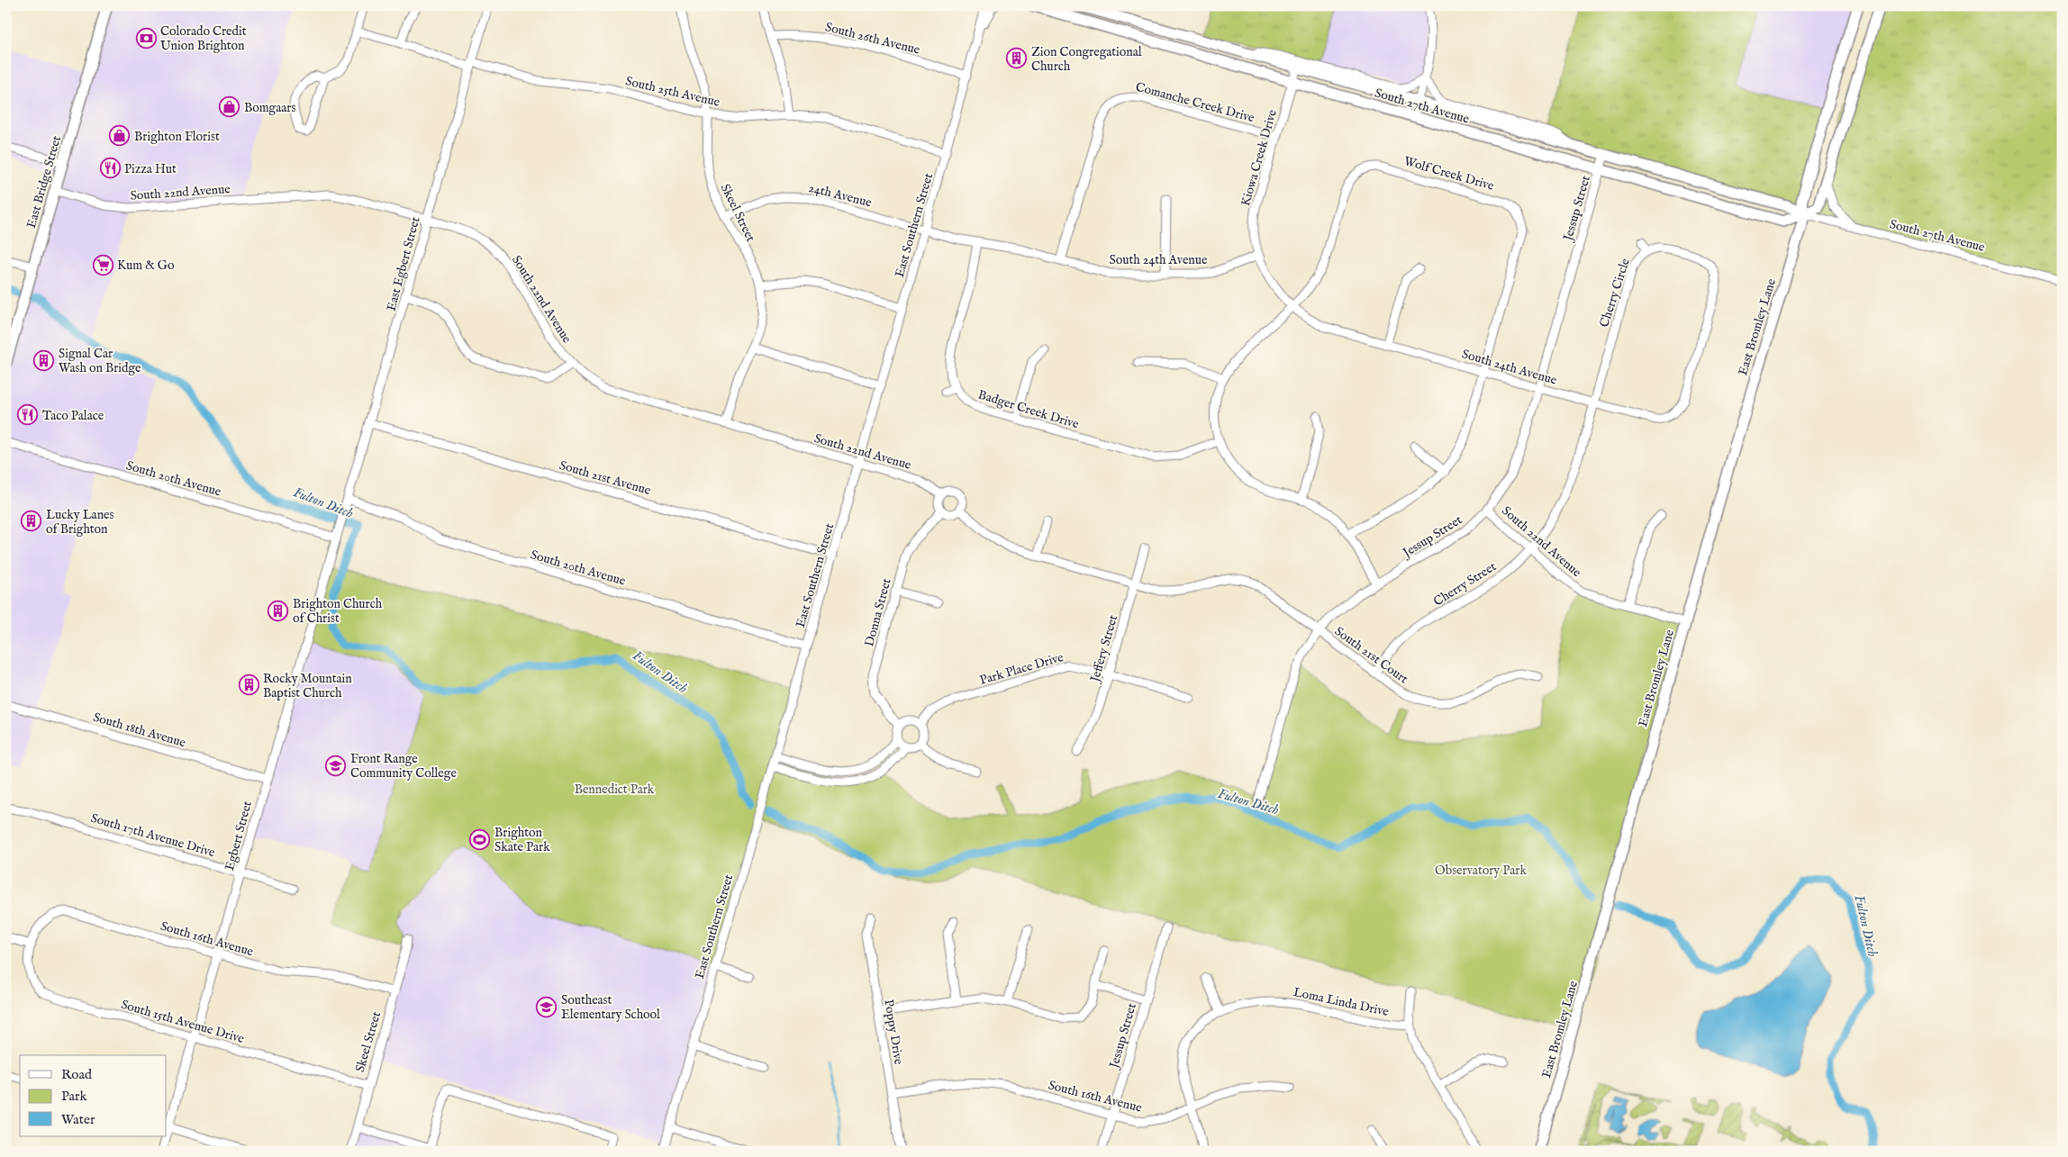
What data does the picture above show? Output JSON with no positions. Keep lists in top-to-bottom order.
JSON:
{
  "streets": {
    "main road": ["South 27th Avenue", "East Bridge Street", "East Bromley Lane"],
    "street": [
      "South 26th Avenue",
      "South 25th Avenue",
      "Comanche Creek Drive",
      "Kiowa Creek Drive",
      "Wolf Creek Drive",
      "South 22nd Avenue",
      "24th Avenue",
      "Jessup Street",
      "Skeel Street",
      "East Southern Street",
      "South 24th Avenue",
      "East Egbert Street",
      "Cherry Circle",
      "Badger Creek Drive",
      "South 21st Avenue",
      "South 20th Avenue",
      "Cherry Street",
      "Donna Street",
      "Jeffery Street",
      "South 21st Court",
      "Park Place Drive",
      "South 18th Avenue",
      "South 17th Avenue Drive",
      "Egbert Street",
      "South 16th Avenue",
      "Loma Linda Drive",
      "South 15th Avenue Drive",
      "Poppy Drive"
    ]
  },
  "crossings": [
    ["South 26th Avenue", "East Southern Street"],
    ["South 25th Avenue", "Skeel Street"],
    ["South 25th Avenue", "East Southern Street"],
    ["South 25th Avenue", "East Egbert Street"],
    ["Comanche Creek Drive", "Kiowa Creek Drive"],
    ["South 27th Avenue", "Kiowa Creek Drive"],
    ["South 27th Avenue", "Jessup Street"],
    ["South 27th Avenue", "East Bromley Lane"],
    ["Kiowa Creek Drive", "South 24th Avenue"],
    ["Wolf Creek Drive", "Jessup Street"],
    ["Wolf Creek Drive", "South 24th Avenue"],
    ["Wolf Creek Drive", "Badger Creek Drive"],
    ["East Bridge Street", "South 22nd Avenue"],
    ["South 22nd Avenue", "Jessup Street"],
    ["South 22nd Avenue", "Skeel Street"],
    ["South 22nd Avenue", "East Southern Street"],
    ["South 22nd Avenue", "East Egbert Street"],
    ["South 22nd Avenue", "East Bromley Lane"],
    ["South 22nd Avenue", "Cherry Street"],
    ["South 22nd Avenue", "Donna Street"],
    ["24th Avenue", "Skeel Street"],
    ["24th Avenue", "East Southern Street"],
    ["24th Avenue", "South 24th Avenue"],
    ["Jessup Street", "South 24th Avenue"],
    ["Jessup Street", "South 21st Court"],
    ["Jessup Street", "South 16th Avenue"],
    ["Skeel Street", "South 16th Avenue"],
    ["Skeel Street", "South 15th Avenue Drive"],
    ["East Southern Street", "South 24th Avenue"],
    ["East Southern Street", "South 21st Avenue"],
    ["East Southern Street", "South 20th Avenue"],
    ["South 24th Avenue", "Cherry Circle"],
    ["South 24th Avenue", "Cherry Street"],
    ["East Egbert Street", "South 21st Avenue"],
    ["East Egbert Street", "South 20th Avenue"],
    ["East Egbert Street", "Egbert Street"],
    ["Cherry Circle", "Cherry Street"],
    ["South 20th Avenue", "Egbert Street"],
    ["Cherry Street", "South 21st Court"],
    ["Donna Street", "Park Place Drive"],
    ["Jeffery Street", "Park Place Drive"],
    ["South 18th Avenue", "Egbert Street"],
    ["South 17th Avenue Drive", "Egbert Street"],
    ["Egbert Street", "South 16th Avenue"],
    ["Egbert Street", "South 15th Avenue Drive"],
    ["South 16th Avenue", "Loma Linda Drive"],
    ["South 16th Avenue", "South 15th Avenue Drive"],
    ["South 16th Avenue", "Poppy Drive"]
  ],
  "water": ["Fulton Ditch"],
  "parks": ["Bennedict Park", "Observatory Park"],
  "places": {
    "bank": ["Colorado Credit Union Brighton"],
    "building": [
      "Zion Congregational Church",
      "Signal Car Wash on Bridge",
      "Lucky Lanes of Brighton",
      "Brighton Church of Christ",
      "Rocky Mountain Baptist Church"
    ],
    "shop": ["Bomgaars", "Brighton Florist"],
    "restaurant": ["Pizza Hut", "Taco Palace"],
    "supermarket": ["Kum & Go"],
    "school or university": ["Front Range Community College", "Southeast Elementary School"],
    "sports": ["Brighton Skate Park"]
  },
  "legend": ["Road", "Park", "Water"]
}
